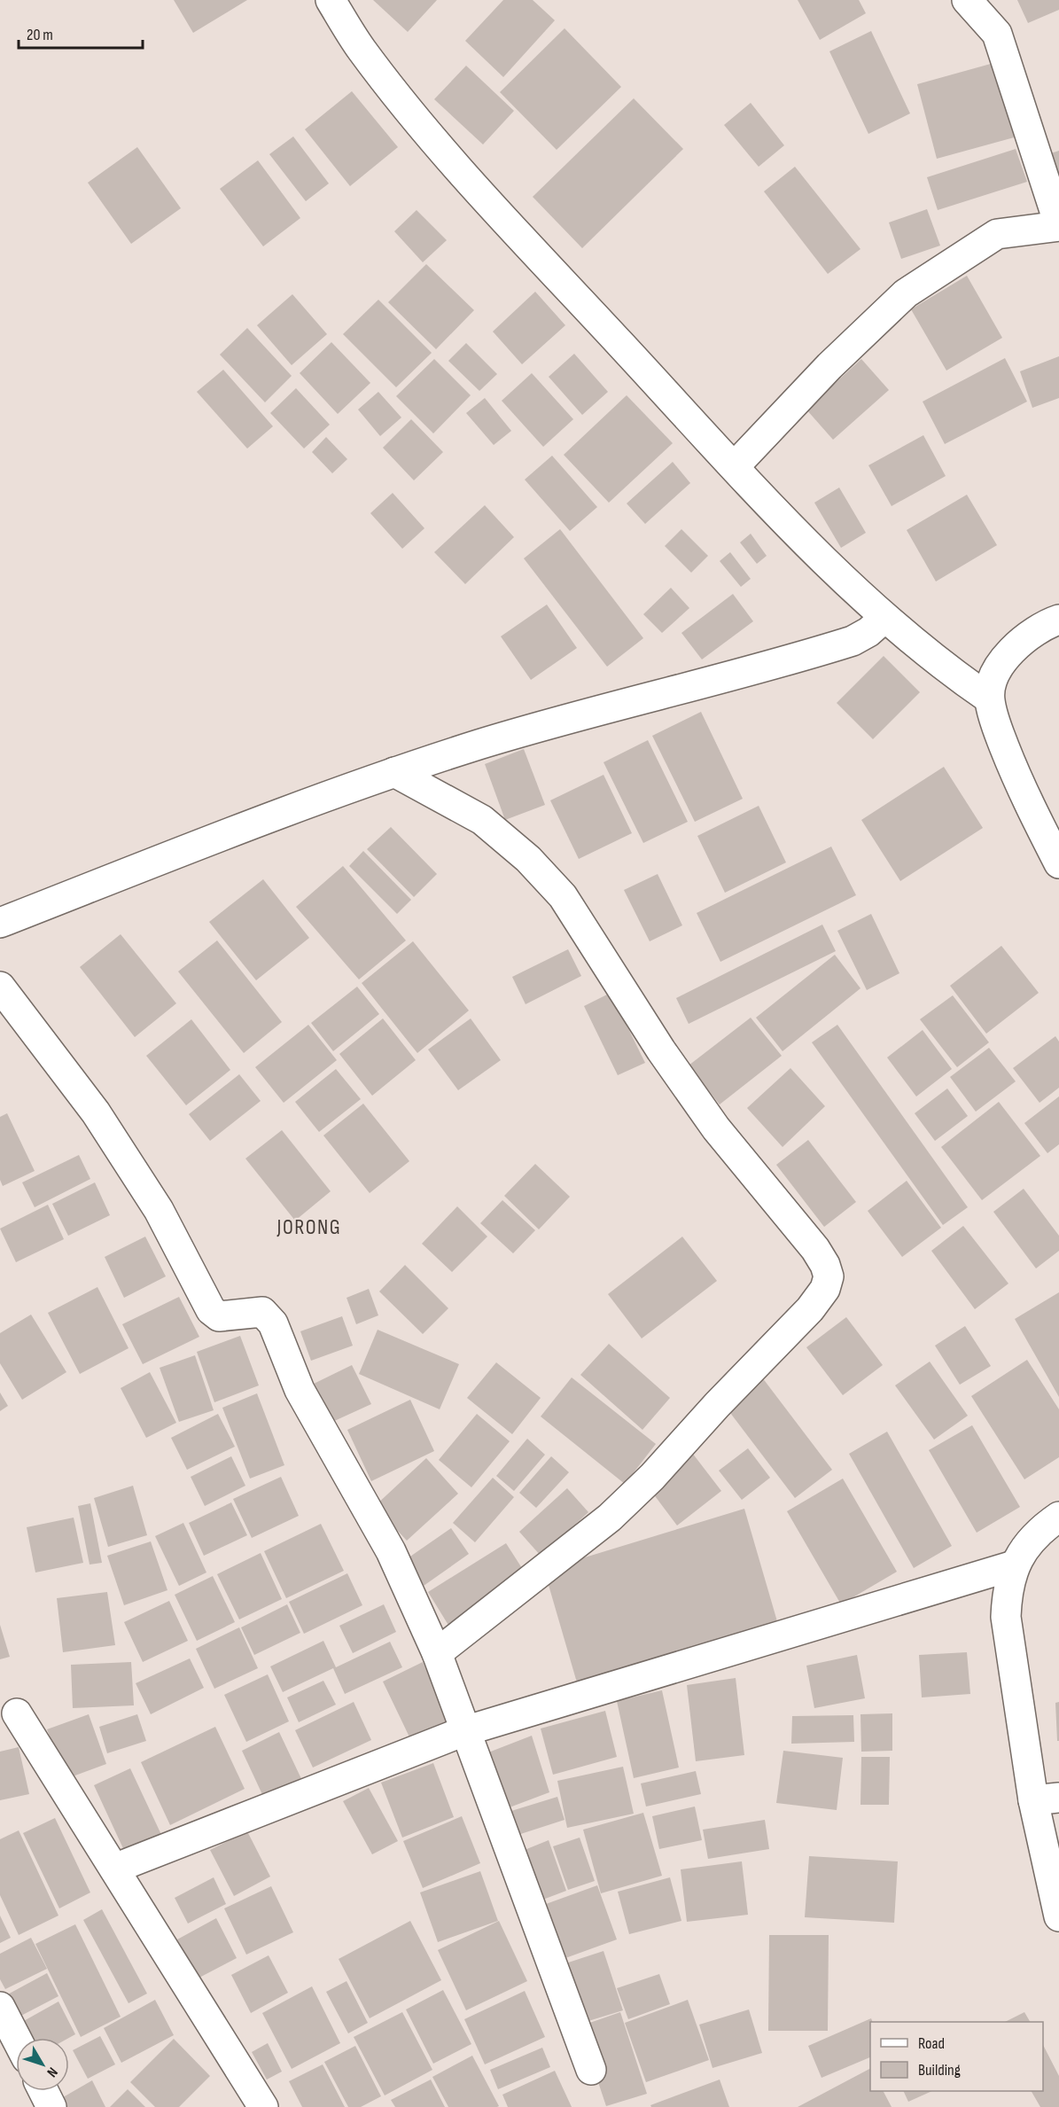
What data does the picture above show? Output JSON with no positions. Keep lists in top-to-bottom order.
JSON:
{
  "districts": ["JORONG"],
  "legend": ["Road", "Building"],
  "scale_bar": "20 m",
  "north": "bottom right"
}
